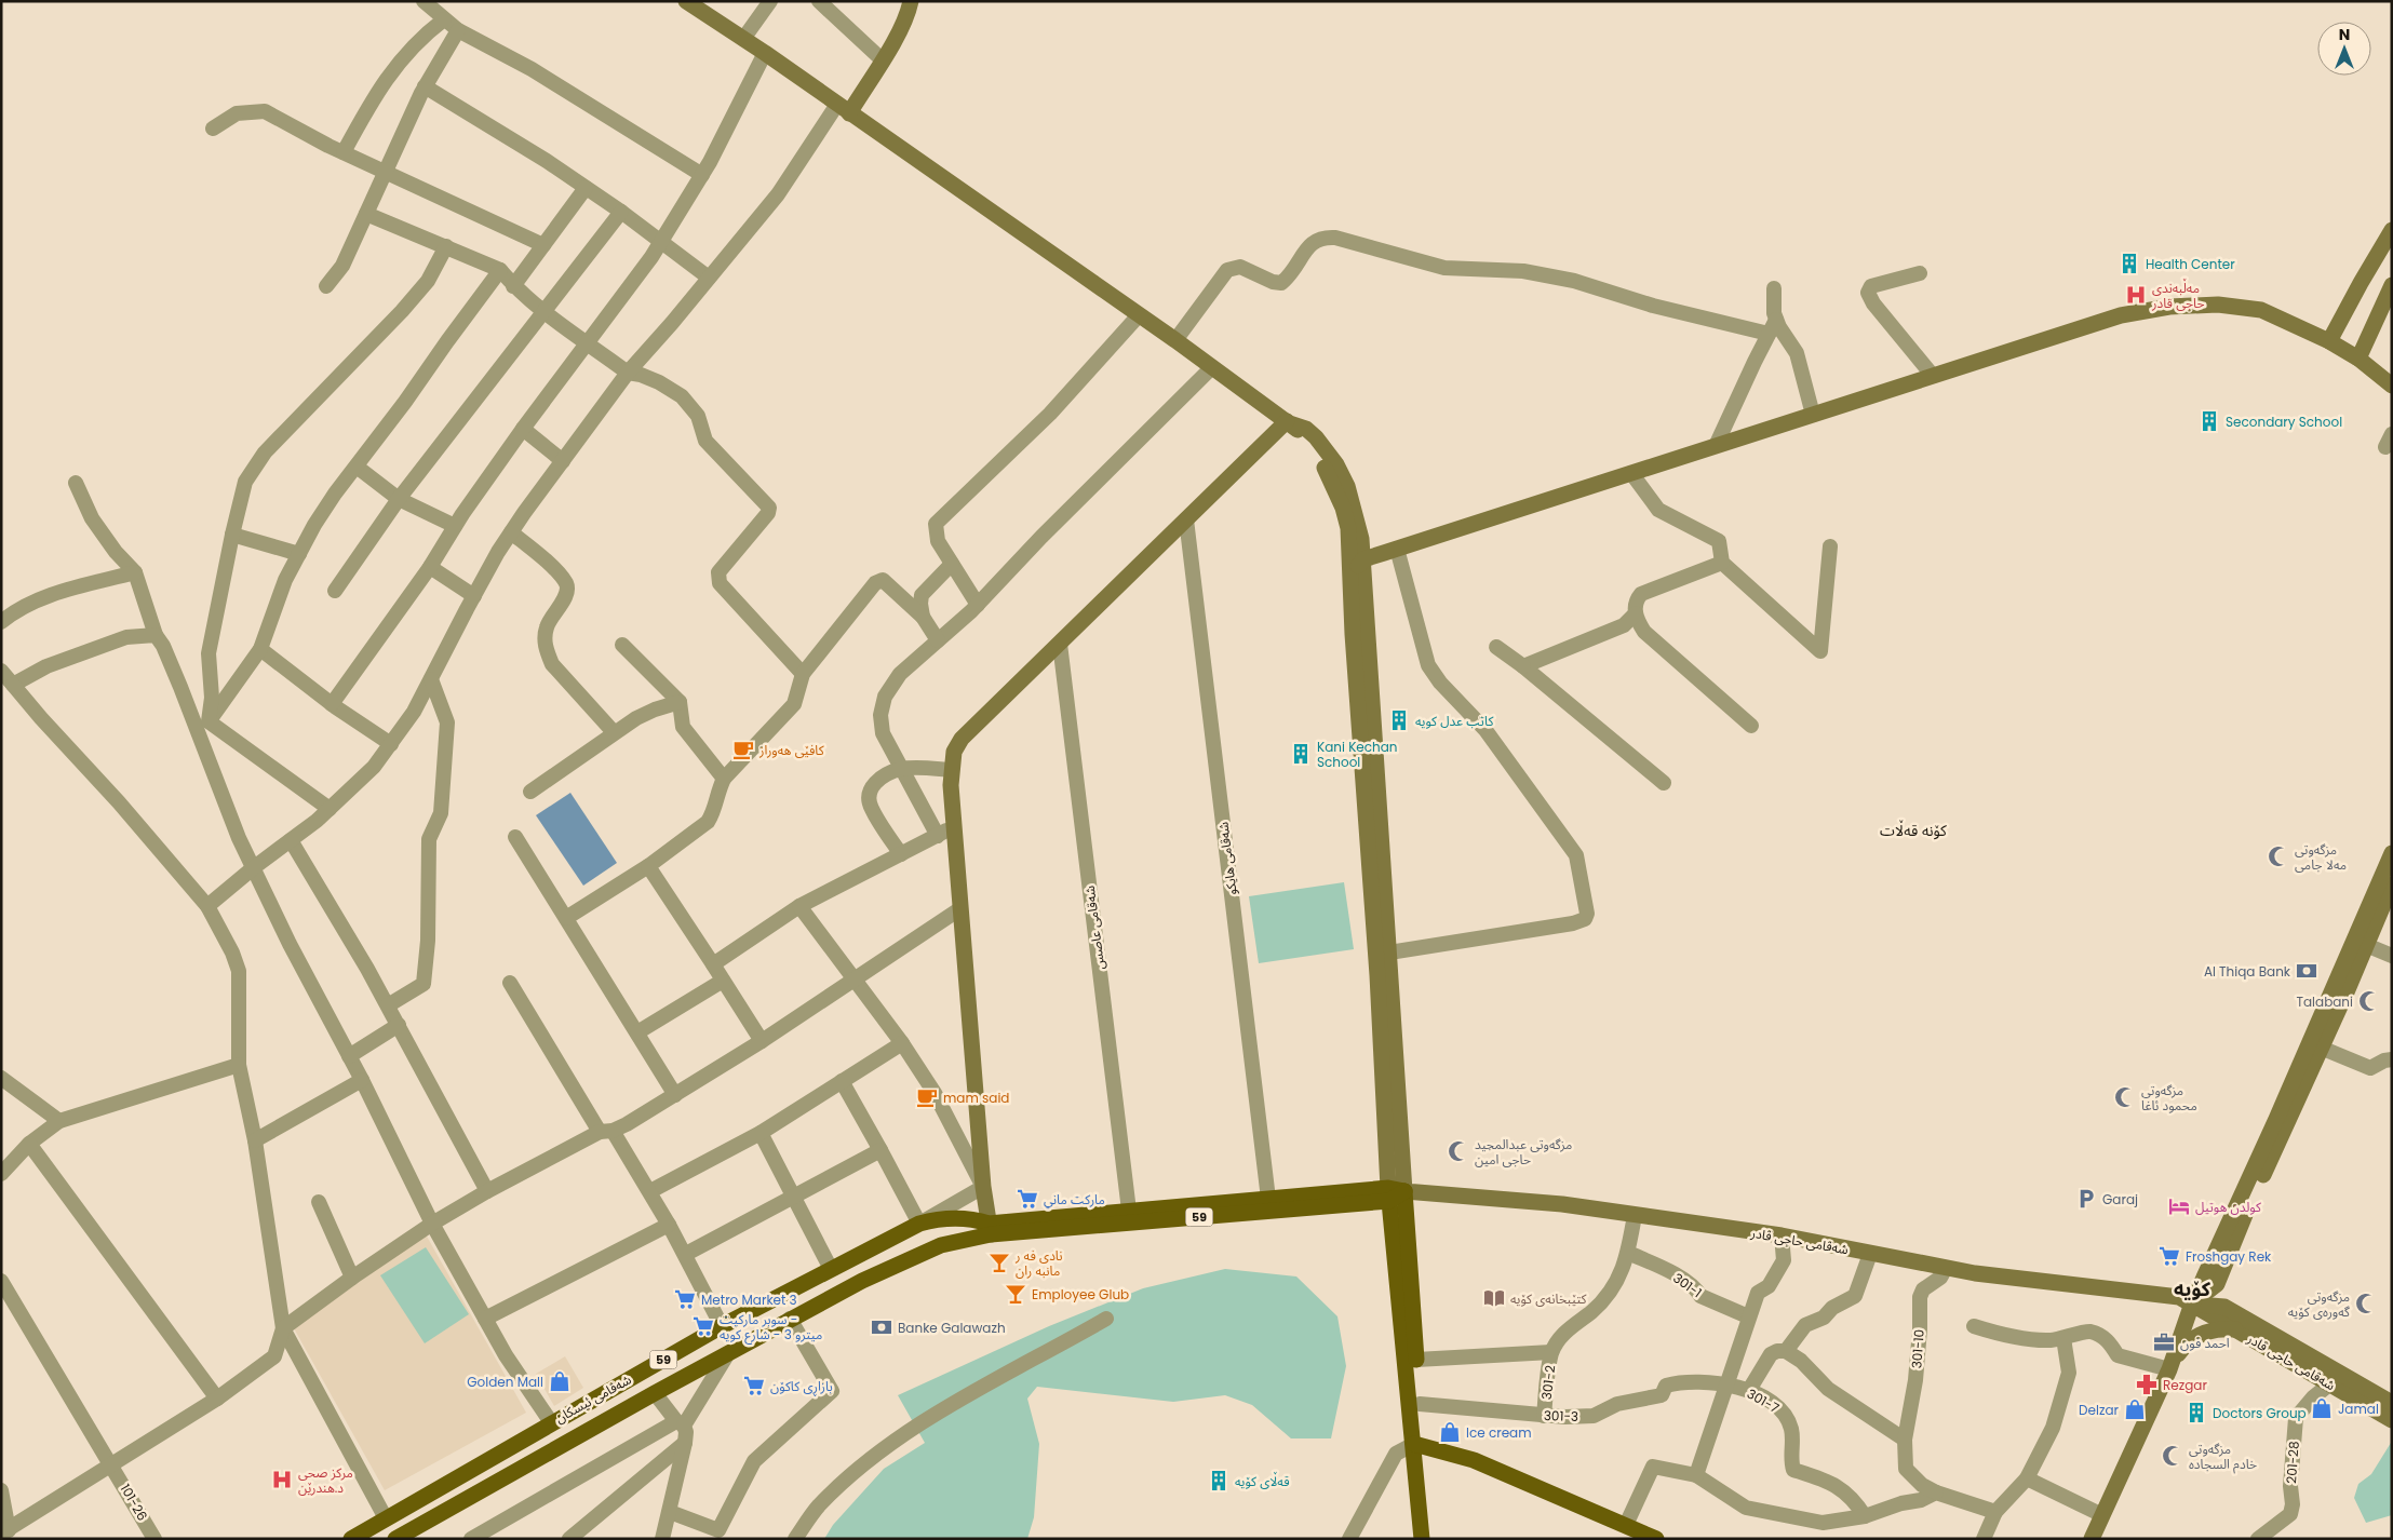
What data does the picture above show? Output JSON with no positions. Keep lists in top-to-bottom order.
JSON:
{
  "streets": {
    "main road": ["59", "شەقامی ئیسکان"],
    "street": [
      "شه‌قامی هایكو",
      "شه‌قامی عاصس",
      "شەقامی حاجی قادر",
      "301-1",
      "301-10",
      "301-2",
      "301-7",
      "301-3",
      "201-28",
      "101-26"
    ]
  },
  "crossings": [
    ["شه‌قامی هایكو", "59"],
    ["شه‌قامی عاصس", "59"],
    ["59", "شەقامی حاجی قادر"],
    ["59", "شەقامی ئیسکان"],
    ["شەقامی حاجی قادر", "301-10"],
    ["شەقامی حاجی قادر", "301-2"],
    ["شەقامی حاجی قادر", "201-28"],
    ["301-1", "301-2"],
    ["301-2", "301-3"],
    ["301-7", "301-3"]
  ],
  "districts": ["کۆنە قەڵات", "کۆیە"],
  "places": {
    "building": [
      "Health Center",
      "Secondary School",
      "كاتب عدل كويه",
      "Kani Kechan School",
      "Doctors Group",
      "قەڵای کۆیە"
    ],
    "hospital": ["مەڵبەندی حاجی قادر", "مرکز صحی د.هندرێن"],
    "cafe": ["کافێی هەوراز", "mam said"],
    "mosque": [
      "مزگه‌وتی مه‌لا جامی",
      "Talabani",
      "مزگه‌وتی محمود ئاغا",
      "مزگه‌وتی عبدالمجید حاجی امین",
      "مزگه‌وتی گه‌وره‌ی كۆیه",
      "مزگه‌وتی خادم السجاده"
    ],
    "bank": ["Al Thiqa Bank", "Banke Galawazh"],
    "supermarket": [
      "مارکت ماني",
      "Froshgay Rek",
      "Metro Market 3",
      "سوبر ماركيت - ميترو 3 - شارع كويه",
      "بازاڕی کاکۆن"
    ],
    "parking": ["Garaj"],
    "hotel": ["كولدن هوتيل"],
    "bar": ["نادی فه ر مانبه ران", "Employee Glub"],
    "library": ["كتێبخانه‌ی كۆیه‌"],
    "office": ["احمد فون"],
    "shop": [
      "Golden Mall",
      "Jamal",
      "Delzar",
      "Ice cream"
    ],
    "pharmacy": ["Rezgar"]
  },
  "north": "top"
}
